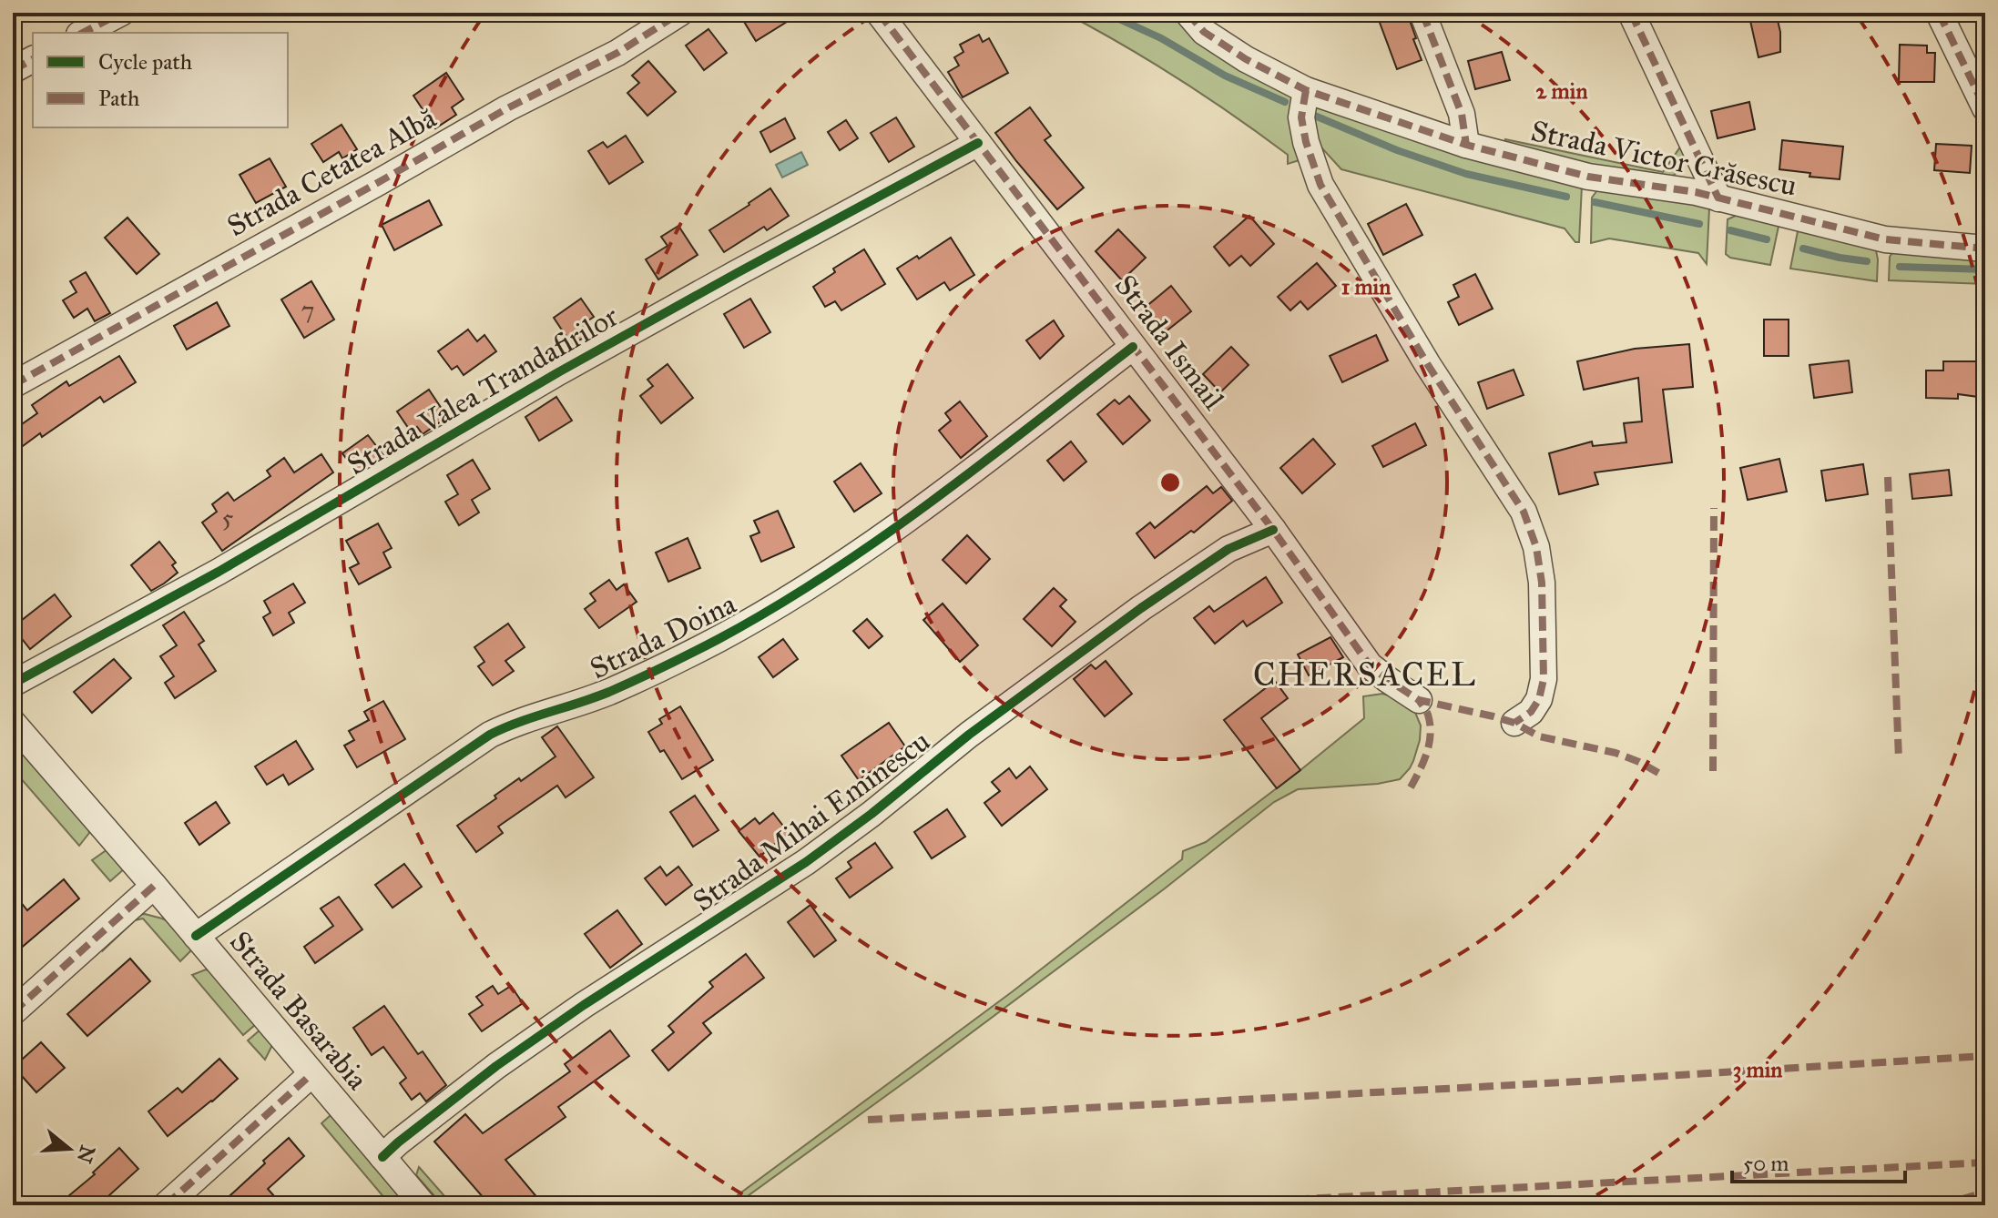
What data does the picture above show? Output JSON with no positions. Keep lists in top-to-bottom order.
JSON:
{
  "streets": {
    "street": [
      "Strada Victor Crăsescu",
      "Strada Cetatea Albă",
      "Strada Ismail",
      "Strada Valea Trandafirilor",
      "Strada Doina",
      "Strada Mihai Eminescu",
      "Strada Basarabia"
    ]
  },
  "crossings": [
    ["Strada Ismail", "Strada Valea Trandafirilor"],
    ["Strada Ismail", "Strada Doina"],
    ["Strada Ismail", "Strada Mihai Eminescu"],
    ["Strada Doina", "Strada Basarabia"],
    ["Strada Mihai Eminescu", "Strada Basarabia"]
  ],
  "districts": ["CHERSACEL"],
  "house_numbers": ["7", "5"],
  "legend": ["Cycle path", "Path"],
  "scale_bar": "50 m",
  "north": "right",
  "rings": ["2 min", "1 min", "3 min"]
}
